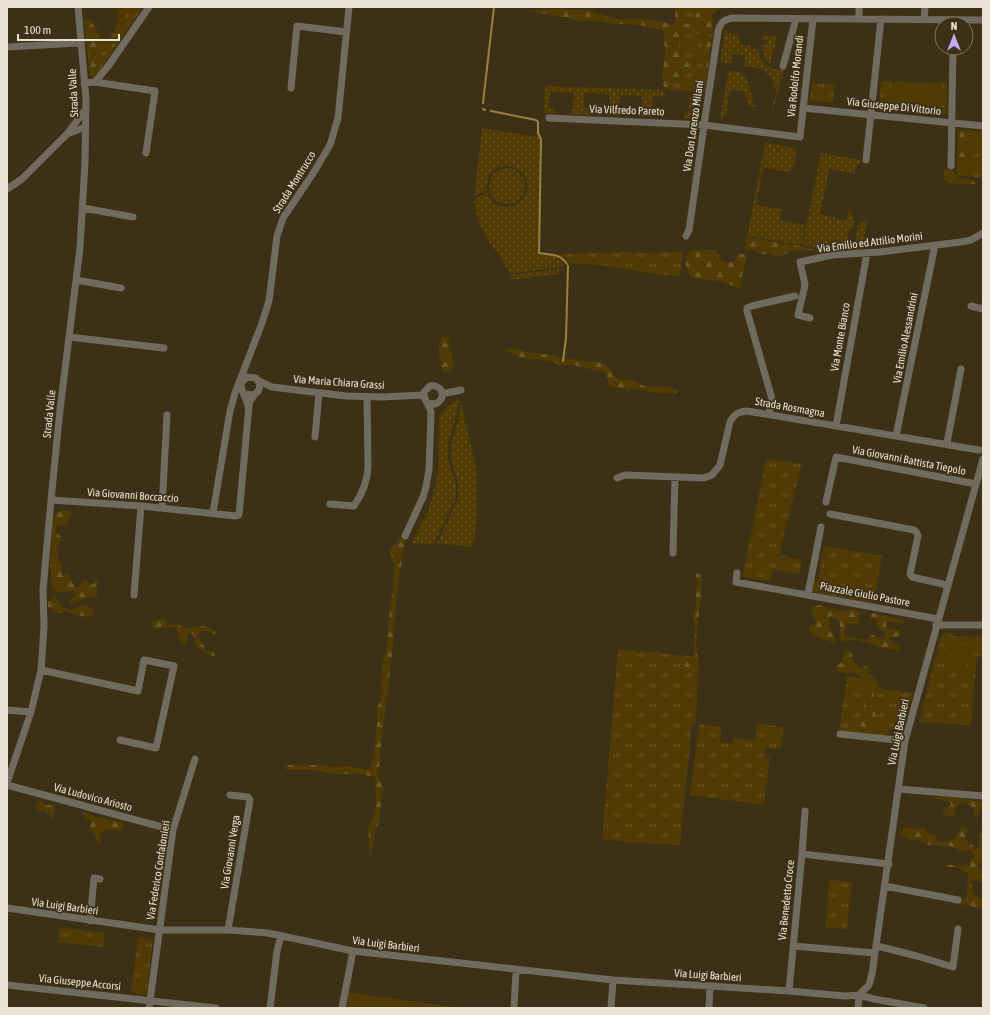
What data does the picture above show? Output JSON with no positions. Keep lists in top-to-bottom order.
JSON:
{
  "streets": {
    "street": [
      "Via Rodolfo Morandi",
      "Strada Valle",
      "Via Giuseppe Di Vittorio",
      "Via Vilfredo Pareto",
      "Via Don Lorenzo Milani",
      "Strada Montrucco",
      "Via Emilio ed Attilio Morini",
      "Via Monte Bianco",
      "Via Emilio Alessandrini",
      "Via Maria Chiara Grassi",
      "Strada Rosmagna",
      "Via Giovanni Battista Tiepolo",
      "Via Giovanni Boccaccio",
      "Piazzale Giulio Pastore",
      "Via Luigi Barbieri",
      "Via Ludovico Ariosto",
      "Via Giovanni Verga",
      "Via Federico Confalonieri",
      "Via Benedetto Croce",
      "Via Giuseppe Accorsi"
    ]
  },
  "crossings": [
    ["Via Rodolfo Morandi", "Via Giuseppe Di Vittorio"],
    ["Via Rodolfo Morandi", "Via Vilfredo Pareto"],
    ["Strada Valle", "Via Giovanni Boccaccio"],
    ["Strada Valle", "Via Ludovico Ariosto"],
    ["Via Vilfredo Pareto", "Via Don Lorenzo Milani"],
    ["Strada Montrucco", "Via Maria Chiara Grassi"],
    ["Strada Montrucco", "Via Giovanni Boccaccio"],
    ["Via Emilio ed Attilio Morini", "Via Monte Bianco"],
    ["Via Emilio ed Attilio Morini", "Via Emilio Alessandrini"],
    ["Via Monte Bianco", "Strada Rosmagna"],
    ["Via Emilio Alessandrini", "Strada Rosmagna"],
    ["Strada Rosmagna", "Via Luigi Barbieri"],
    ["Via Giovanni Battista Tiepolo", "Via Luigi Barbieri"],
    ["Piazzale Giulio Pastore", "Via Luigi Barbieri"],
    ["Via Luigi Barbieri", "Via Giovanni Verga"],
    ["Via Luigi Barbieri", "Via Federico Confalonieri"],
    ["Via Luigi Barbieri", "Via Benedetto Croce"],
    ["Via Ludovico Ariosto", "Via Federico Confalonieri"],
    ["Via Federico Confalonieri", "Via Giuseppe Accorsi"]
  ],
  "scale_bar": "100 m",
  "north": "top"
}
